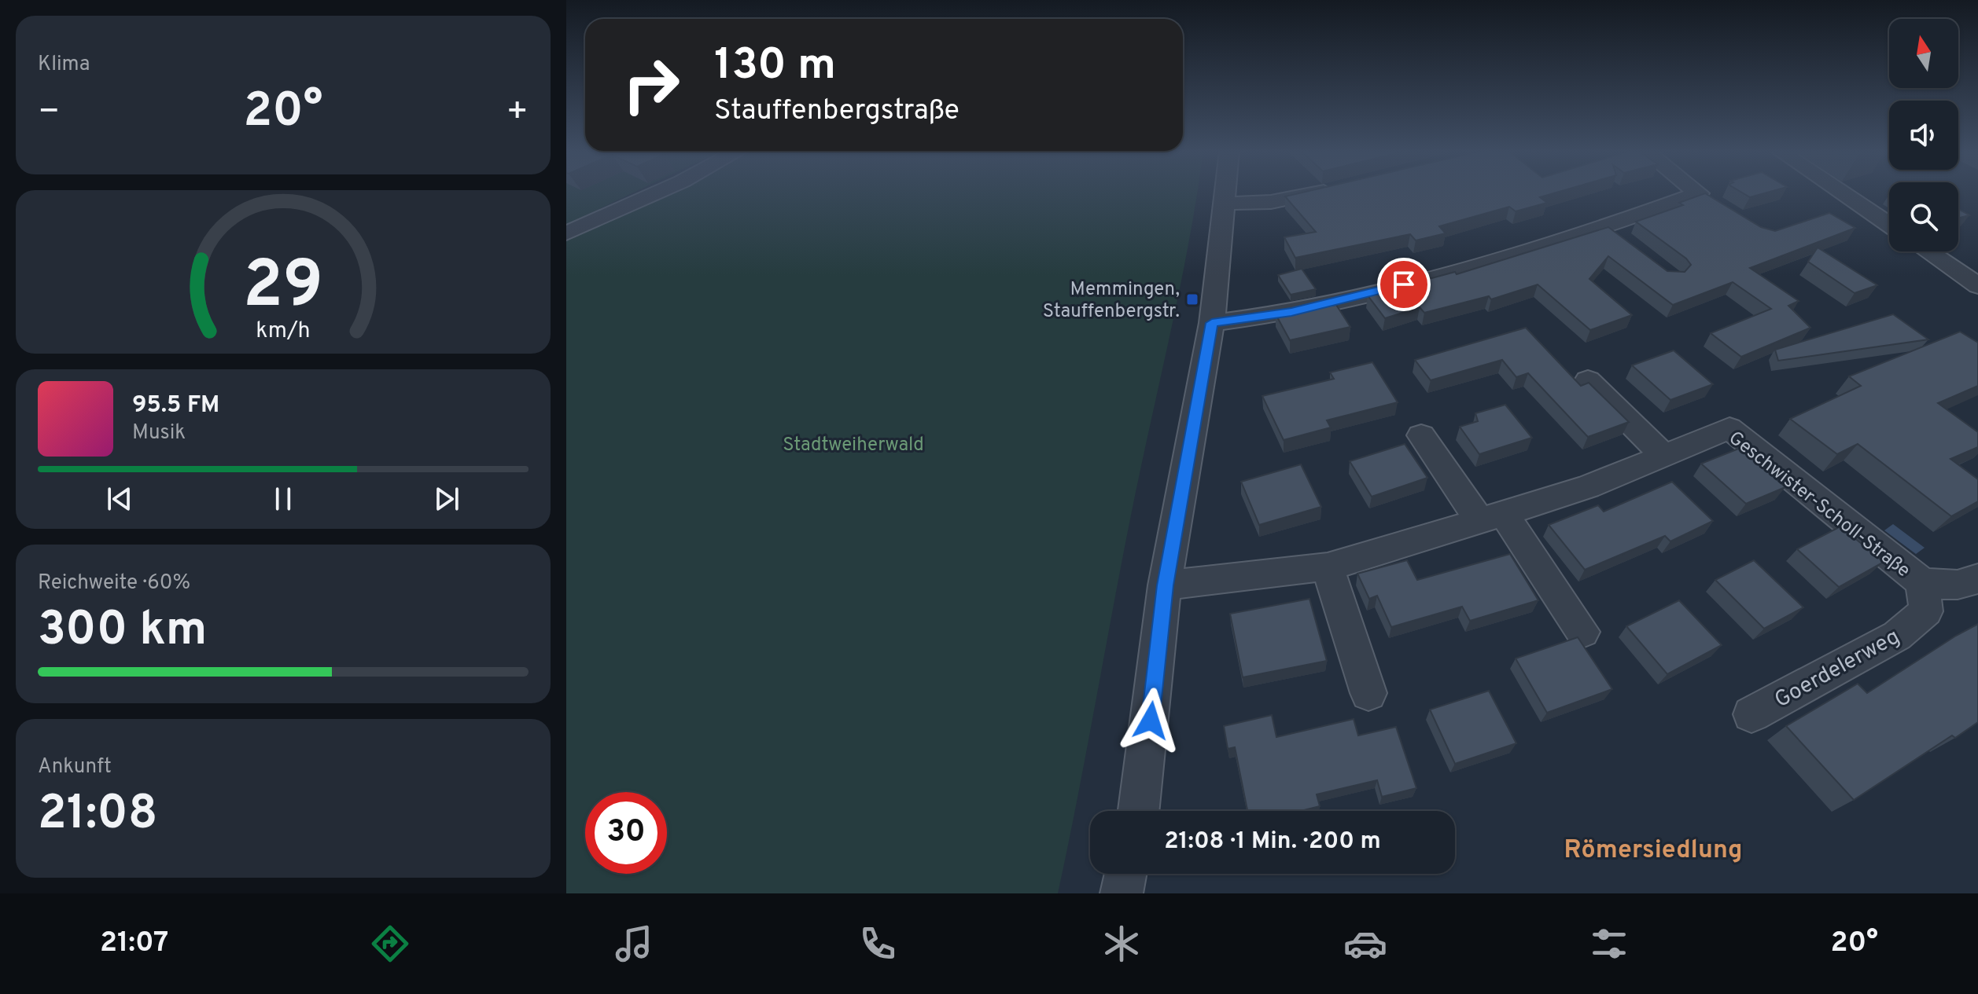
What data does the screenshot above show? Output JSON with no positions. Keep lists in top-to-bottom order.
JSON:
{
  "streets": {
    "street": ["Geschwister-Scholl-Straße", "Goerdelerweg"]
  },
  "crossings": [
    ["Geschwister-Scholl-Straße", "Goerdelerweg"]
  ],
  "districts": ["Römersiedlung"],
  "parks": ["Stadtweiherwald"],
  "places": {
    "transit": ["Memmingen, Stauffenbergstr."]
  },
  "north": "top",
  "page": {
    "tile": [
      "Klima",
      ["Reichweite · 60%", "300 km"],
      ["Ankunft", "21:08"]
    ],
    "turn": ["130 m", "Stauffenbergstraße"],
    "heat": ["−", "20°", "+"],
    "song": ["95.5 FM", "Musik"],
    "limit": "30",
    "trip": "21:08 · 1 Min. · 200 m",
    "tabs": ["21:07", "20°"],
    "gauge": ["29", "km/h"]
  }
}
